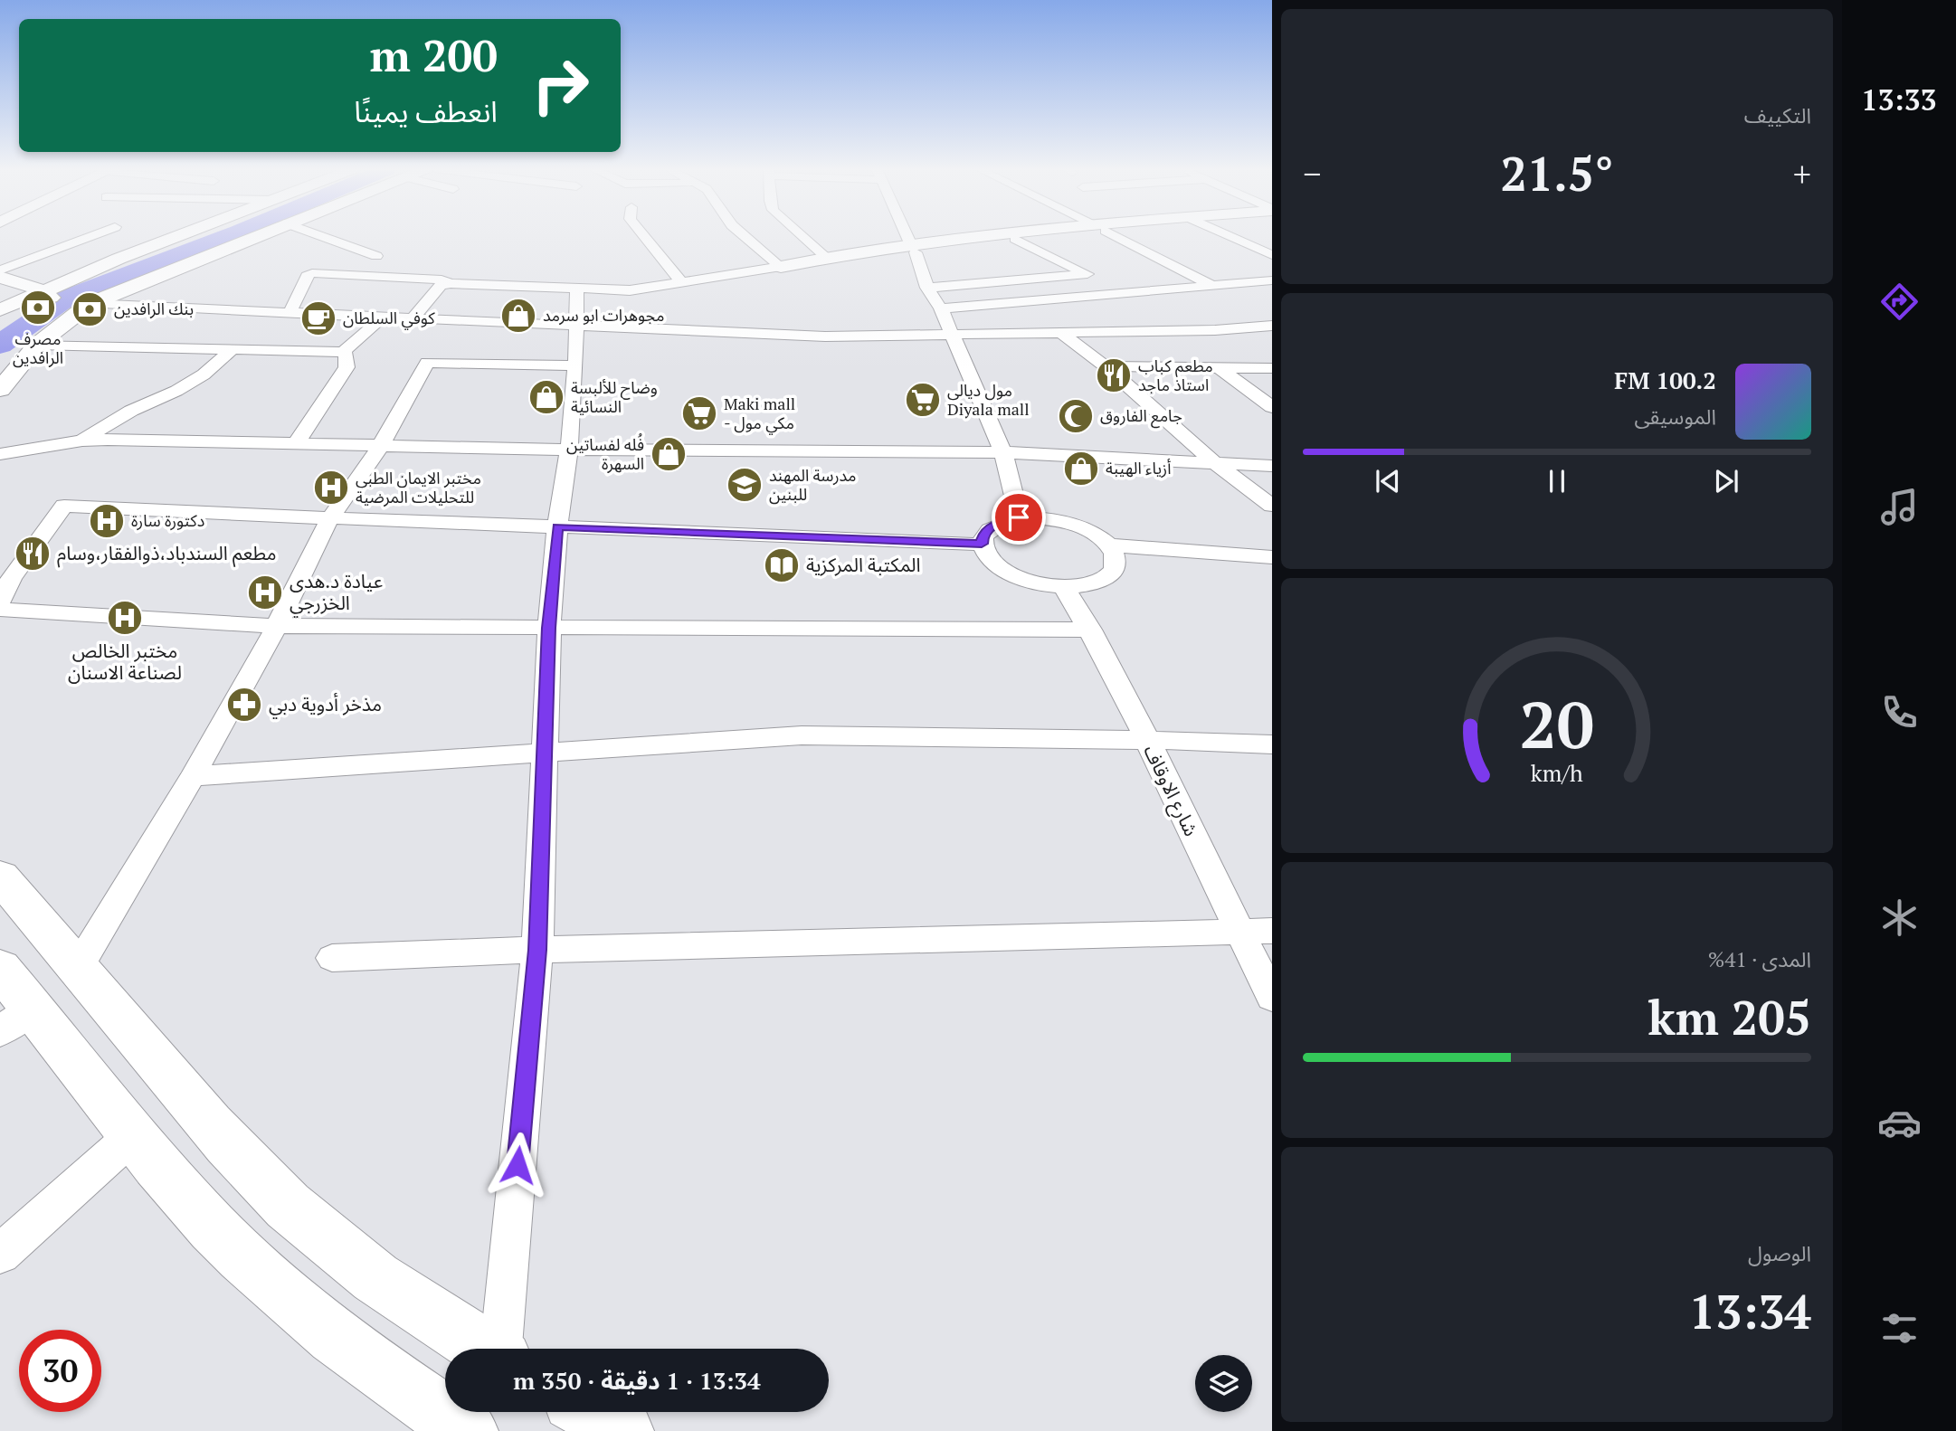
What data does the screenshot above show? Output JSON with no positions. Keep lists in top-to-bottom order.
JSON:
{
  "streets": {
    "street": ["شارع الاوقاف"]
  },
  "places": {
    "bank": ["مصرف الرافدين", "بنك الرافدين"],
    "shop": [
      "مجوهرات ابو سرمد",
      "وضاح للألبسة النسائية",
      "فُله لفساتين السهرة",
      "أزياء الهيبة"
    ],
    "cafe": ["كوفي السلطان"],
    "restaurant": ["مطعم كباب استاذ ماجد", "مطعم السندباد،ذوالفقار،وسام"],
    "supermarket": ["مول ديالى Diyala mall", "Maki mall - مكي مول"],
    "mosque": ["جامع الفاروق"],
    "school or university": ["مدرسة المهند للبنين"],
    "hospital": [
      "مختبر الايمان الطبي للتحليلات المرضية",
      "دكتورة سارة",
      "عيادة د.هدى الخزرجي",
      "مختبر الخالص لصناعة الاسنان"
    ],
    "library": ["المكتبة المركزية"],
    "pharmacy": ["مذخر أدوية دبي"]
  },
  "page": {
    "tabs": "13:33",
    "tile": [
      "التكييف",
      ["المدى · 41%", "205 km"],
      ["الوصول", "13:34"]
    ],
    "turn": ["200 m", "انعطف يمينًا"],
    "heat": ["−", "21.5°", "+"],
    "song": ["100.2 FM", "الموسيقى"],
    "limit": "30",
    "trip": "13:34 · 1 دقيقة · 350 m",
    "gauge": ["20", "km/h"]
  }
}
